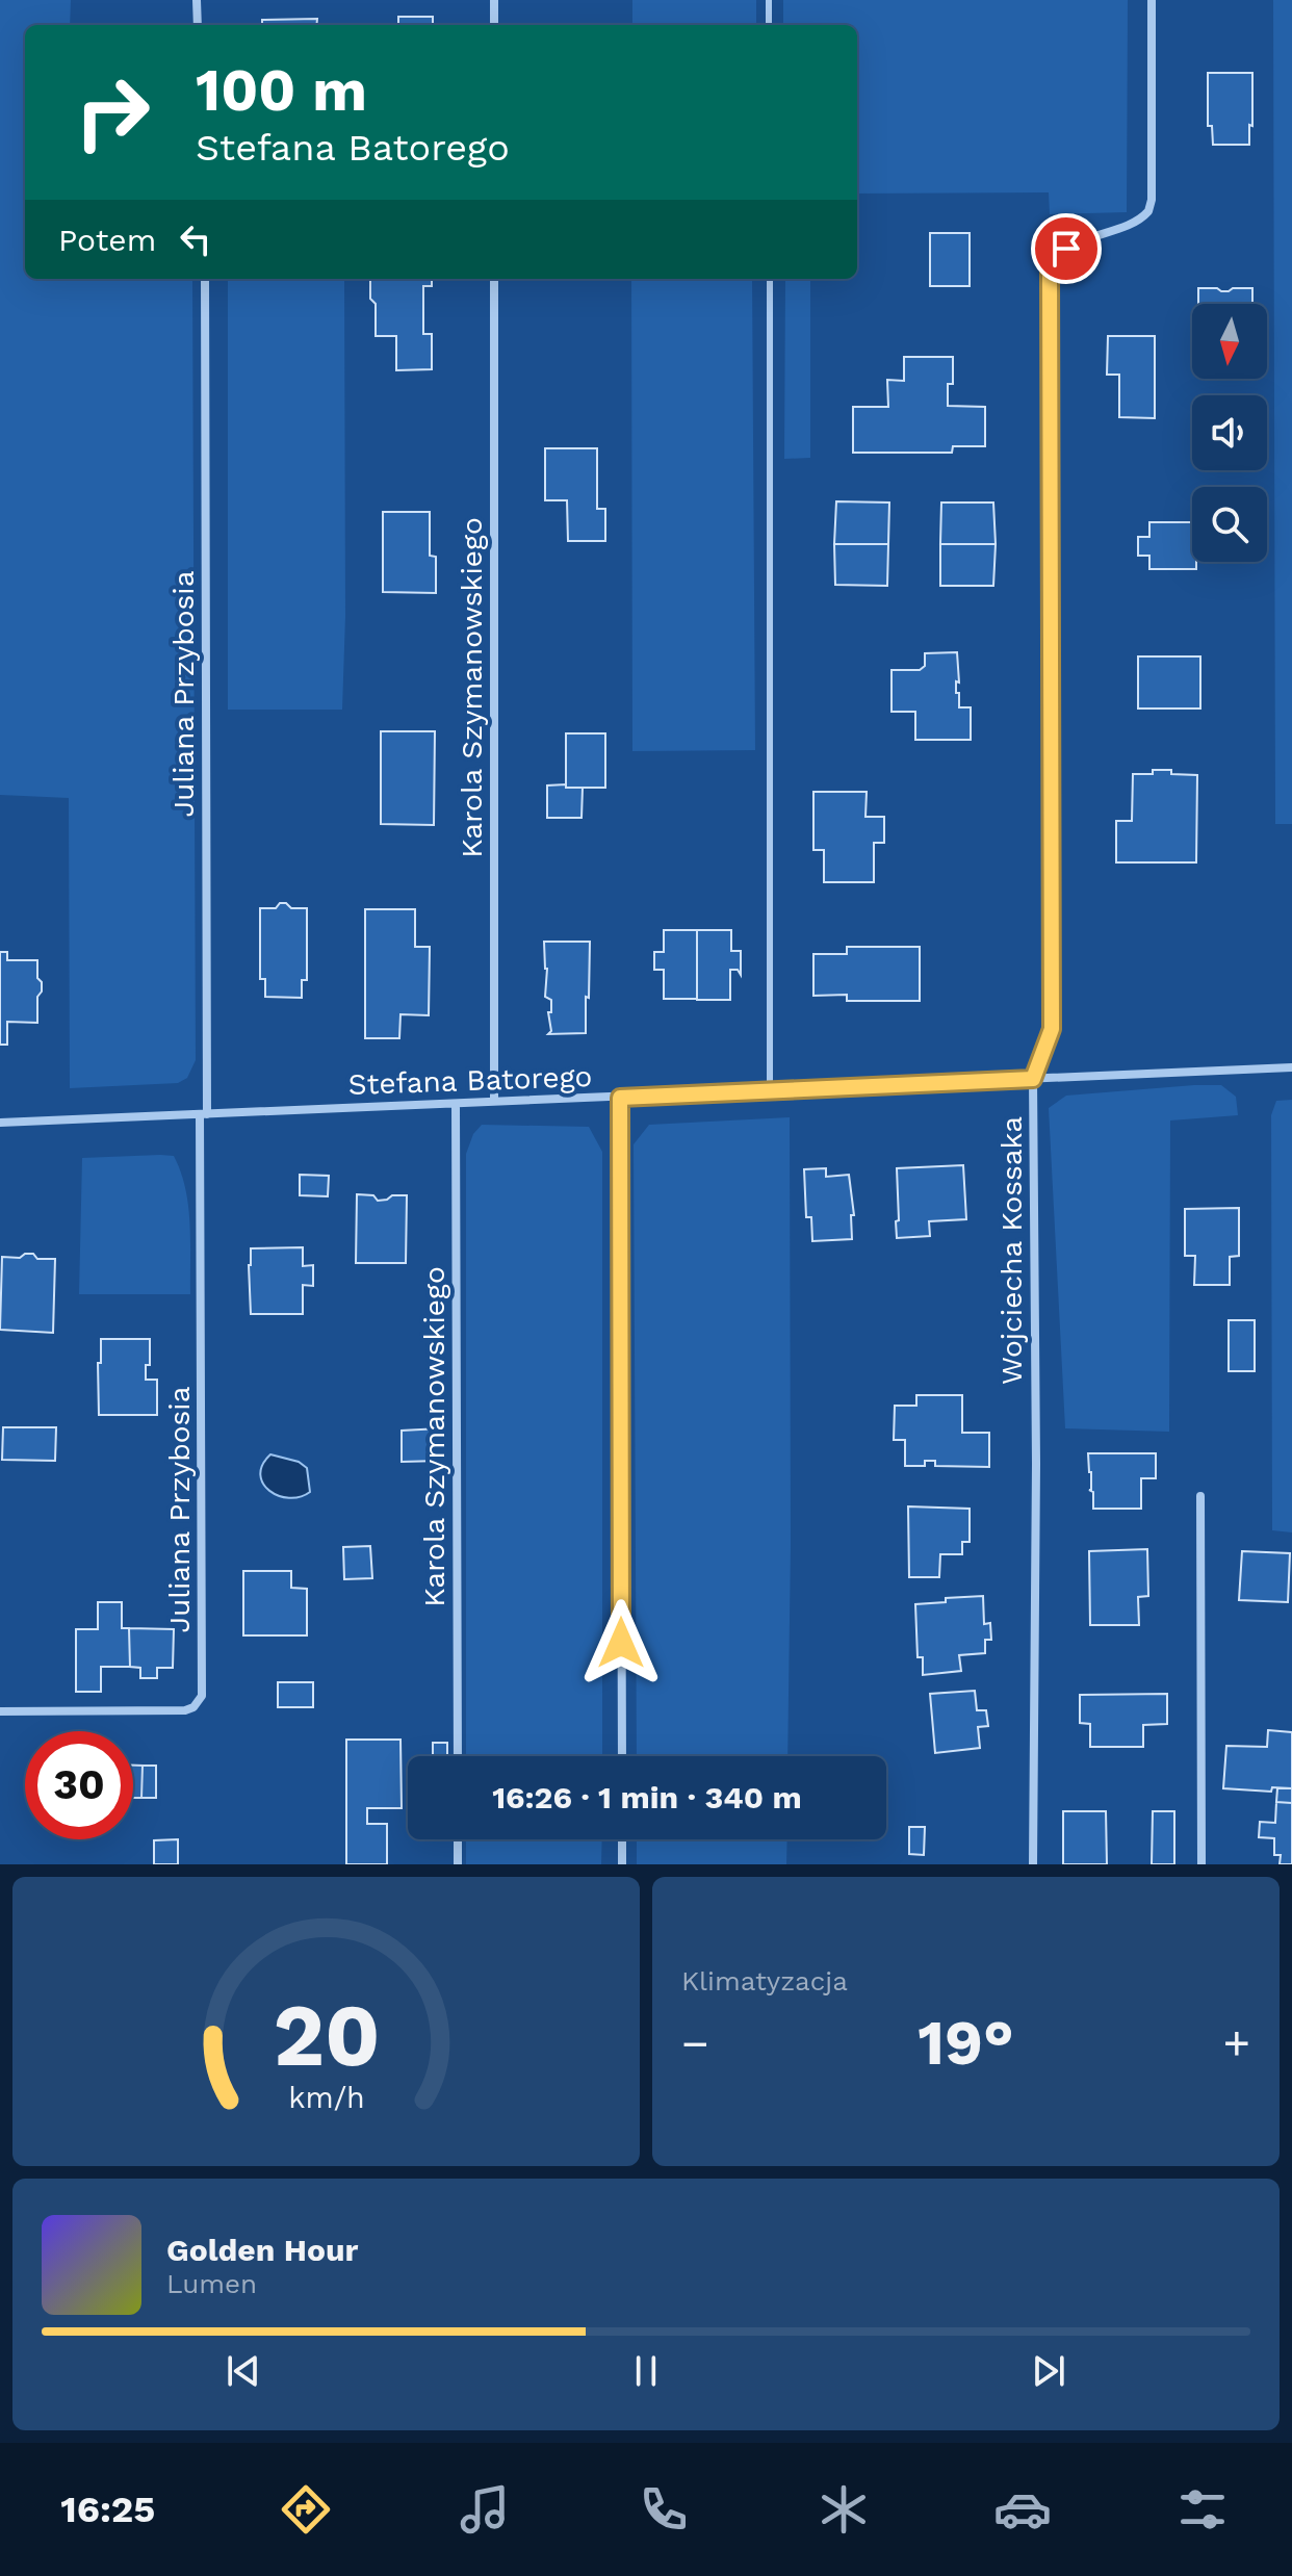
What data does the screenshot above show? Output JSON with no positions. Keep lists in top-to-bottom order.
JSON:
{
  "streets": {
    "street": [
      "Karola Szymanowskiego",
      "Juliana Przybosia",
      "Stefana Batorego",
      "Wojciecha Kossaka"
    ]
  },
  "crossings": [
    ["Karola Szymanowskiego", "Stefana Batorego"],
    ["Juliana Przybosia", "Stefana Batorego"],
    ["Stefana Batorego", "Wojciecha Kossaka"]
  ],
  "north": "bottom",
  "page": {
    "turn": ["100 m", "Stefana Batorego"],
    "then": "Potem",
    "limit": "30",
    "trip": "16:26 · 1 min · 340 m",
    "tile": "Klimatyzacja",
    "heat": ["−", "19°", "+"],
    "song": ["Golden Hour", "Lumen"],
    "tabs": "16:25",
    "gauge": ["20", "km/h"]
  }
}
